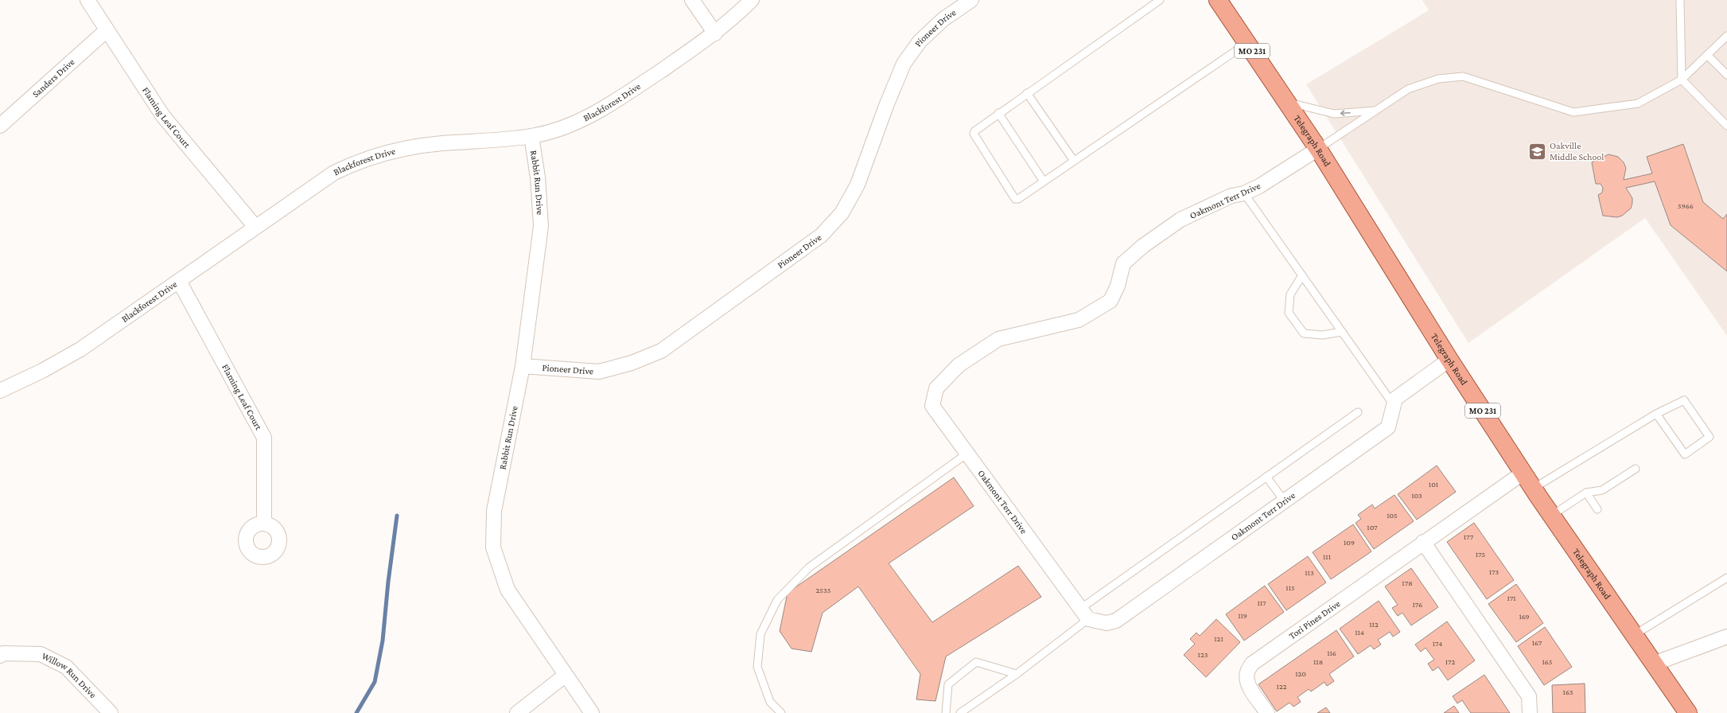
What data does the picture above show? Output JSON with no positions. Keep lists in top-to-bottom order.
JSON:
{
  "streets": {
    "main road": ["MO 231", "Telegraph Road"],
    "street": [
      "Pioneer Drive",
      "Sanders Drive",
      "Blackforest Drive",
      "Flaming Leaf Court",
      "Rabbit Run Drive",
      "Oakmont Terr Drive",
      "Tori Pines Drive",
      "Willow Run Drive"
    ]
  },
  "crossings": [
    ["Pioneer Drive", "Rabbit Run Drive"],
    ["Sanders Drive", "Flaming Leaf Court"],
    ["Blackforest Drive", "Flaming Leaf Court"],
    ["Blackforest Drive", "Rabbit Run Drive"],
    ["Telegraph Road", "Oakmont Terr Drive"],
    ["Telegraph Road", "Tori Pines Drive"]
  ],
  "places": {
    "school or university": ["Oakville Middle School"]
  },
  "house_numbers": [
    "5966",
    "101",
    "103",
    "105",
    "107",
    "177",
    "109",
    "175",
    "111",
    "173",
    "113",
    "178",
    "115",
    "2535",
    "171",
    "117",
    "176",
    "119",
    "169",
    "112",
    "114",
    "121",
    "167",
    "174",
    "116",
    "123",
    "118",
    "172",
    "165",
    "120",
    "122",
    "163"
  ]
}
